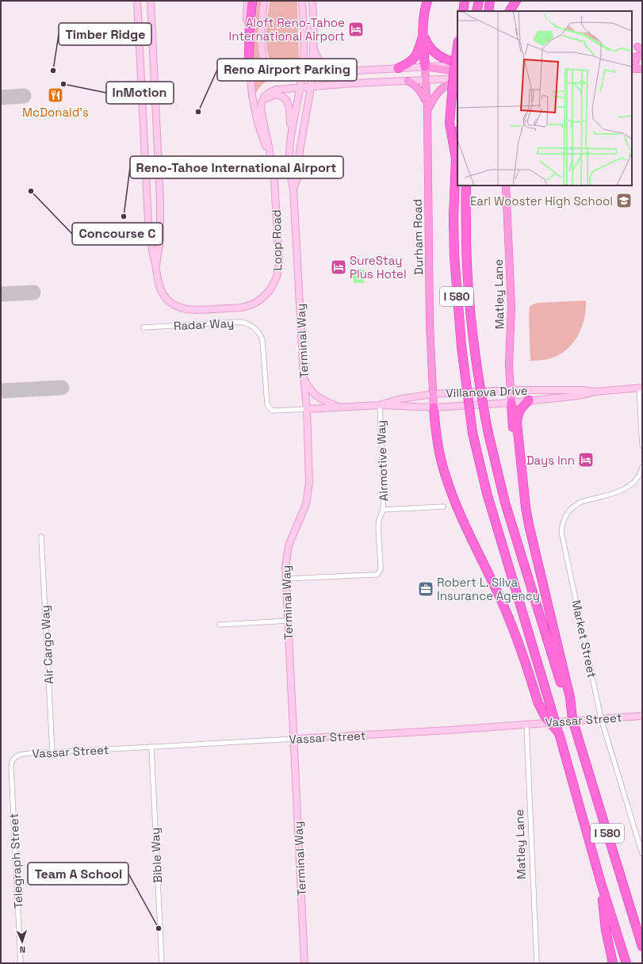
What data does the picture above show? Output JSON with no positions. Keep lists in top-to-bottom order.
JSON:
{
  "streets": {
    "highway": ["I 580"],
    "main road": [
      "Durham Road",
      "Loop Road",
      "Matley Lane",
      "Terminal Way",
      "Villanova Drive",
      "Vassar Street"
    ],
    "street": [
      "Radar Way",
      "Airmotive Way",
      "Market Street",
      "Air Cargo Way",
      "Bible Way",
      "Telegraph Street"
    ]
  },
  "crossings": [
    ["Durham Road", "Villanova Drive"],
    ["Matley Lane", "Villanova Drive"],
    ["Matley Lane", "Vassar Street"],
    ["Radar Way", "Terminal Way"],
    ["Radar Way", "Villanova Drive"],
    ["Terminal Way", "Villanova Drive"],
    ["Terminal Way", "Airmotive Way"],
    ["Terminal Way", "Vassar Street"],
    ["Villanova Drive", "Airmotive Way"],
    ["Market Street", "Vassar Street"],
    ["Air Cargo Way", "Vassar Street"],
    ["Vassar Street", "Bible Way"],
    ["Vassar Street", "Telegraph Street"]
  ],
  "places": {
    "hotel": ["Aloft Reno-Tahoe International Airport", "SureStay Plus Hotel", "Days Inn"],
    "other": [
      "Timber Ridge",
      "InMotion",
      "Reno Airport Parking",
      "Concourse C",
      "Reno-Tahoe International Airport",
      "Team A School"
    ],
    "restaurant": ["McDonald's"],
    "school or university": ["Earl Wooster High School"],
    "office": ["Robert L. Silva Insurance Agency"]
  },
  "north": "bottom"
}
